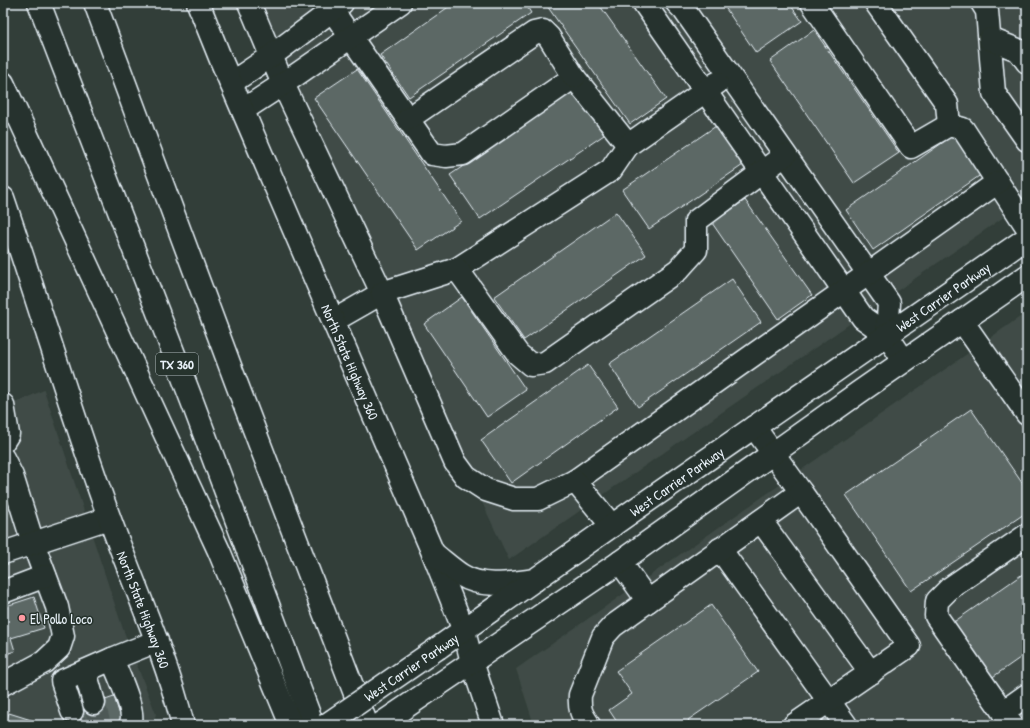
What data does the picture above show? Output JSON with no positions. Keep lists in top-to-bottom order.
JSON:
{
  "streets": {
    "main road": ["West Carrier Parkway", "North State Highway 360", "TX 360"]
  },
  "crossings": [
    ["West Carrier Parkway", "North State Highway 360"]
  ],
  "places": ["El Pollo Loco"]
}
